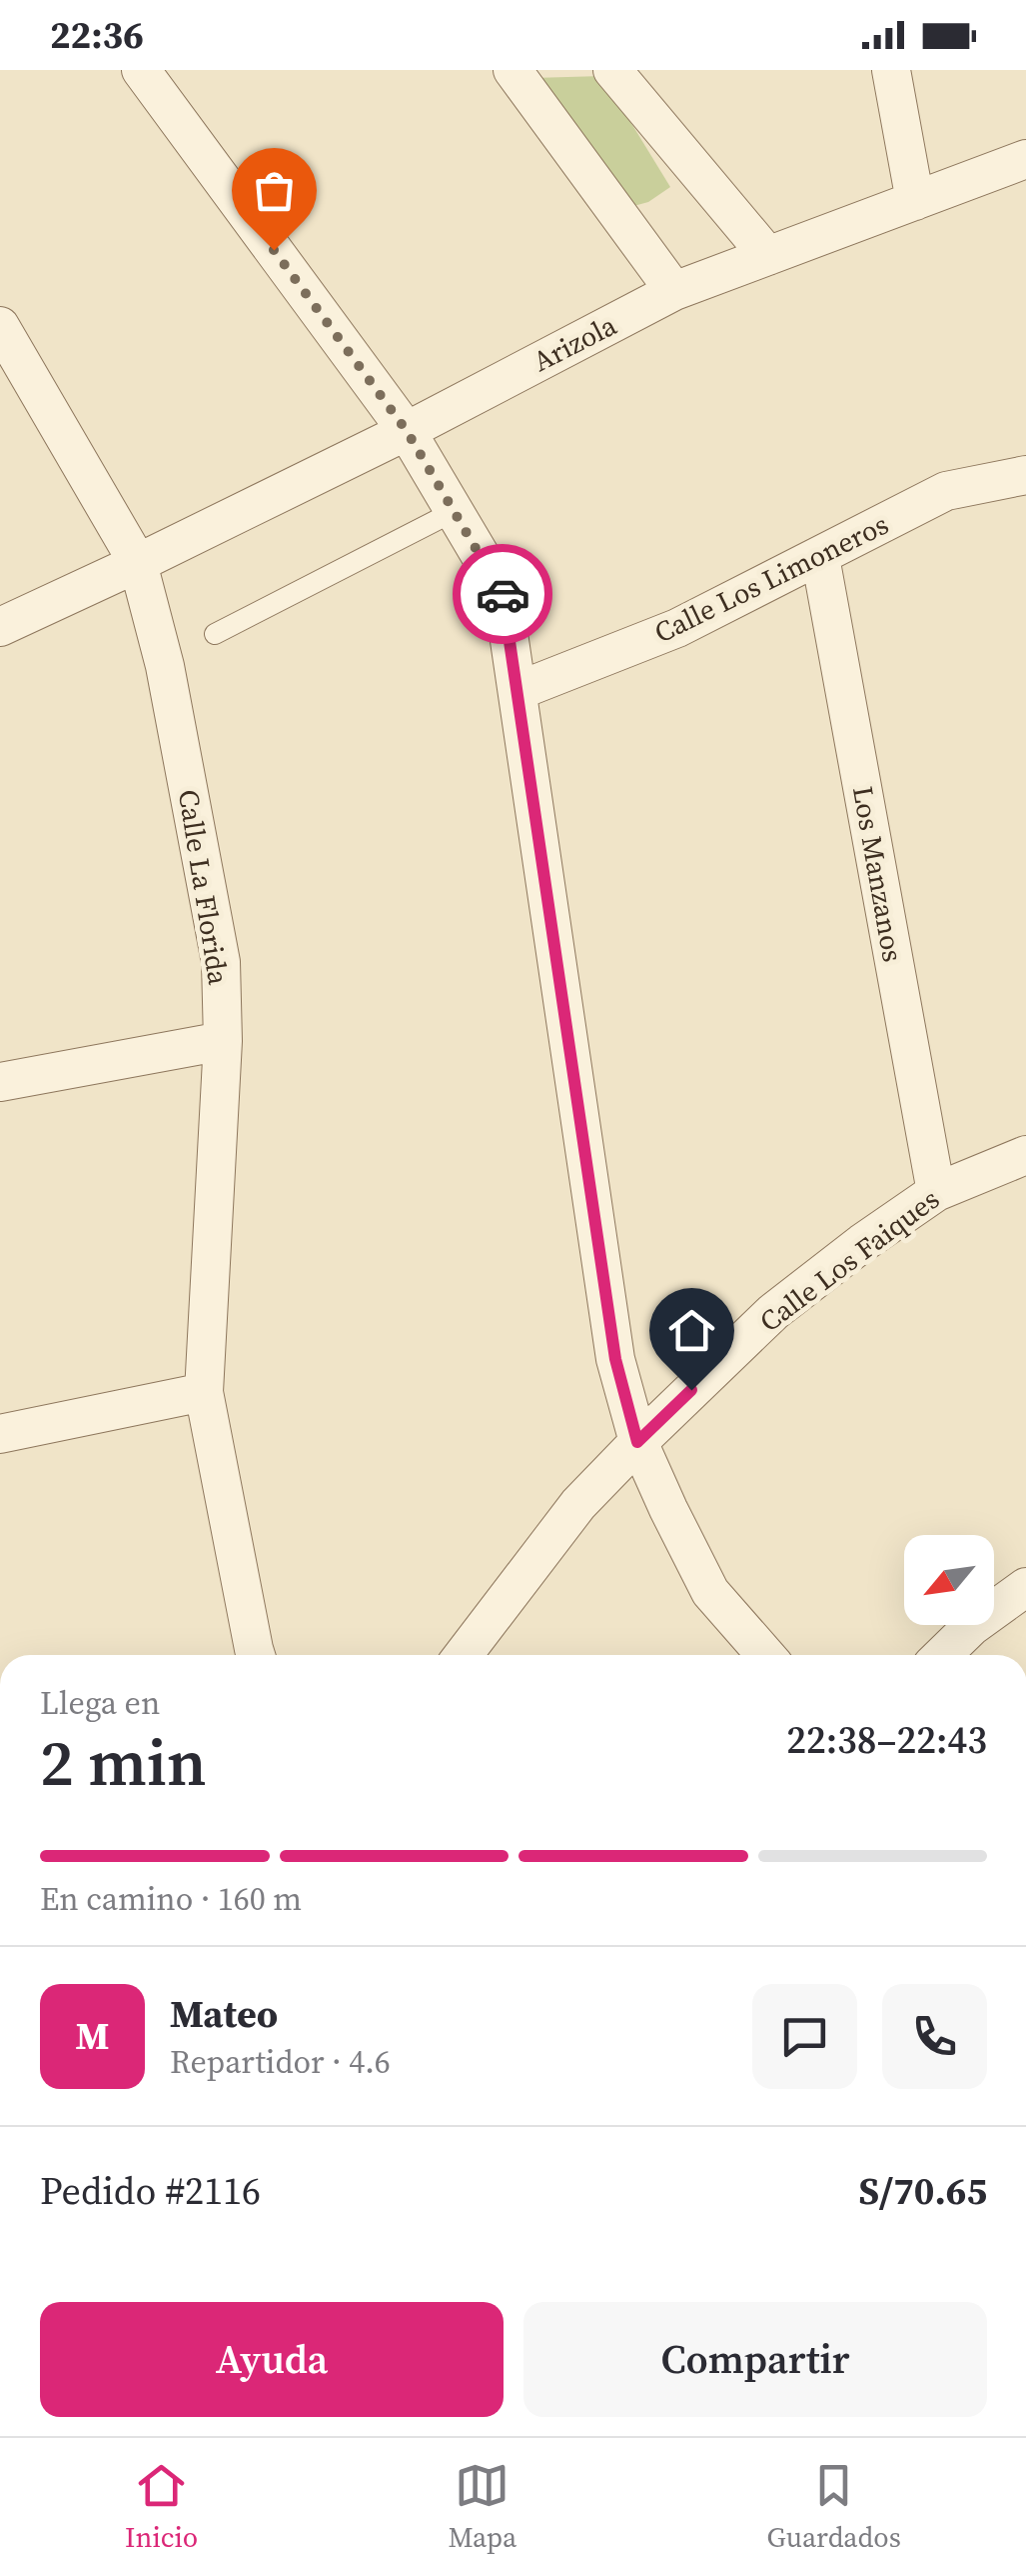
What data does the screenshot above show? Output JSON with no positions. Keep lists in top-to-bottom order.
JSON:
{
  "streets": {
    "street": [
      "Arizola",
      "Calle Los Limoneros",
      "Los Manzanos",
      "Calle La Florida",
      "Calle Los Faiques"
    ]
  },
  "crossings": [
    ["Arizola", "Calle La Florida"],
    ["Calle Los Limoneros", "Los Manzanos"],
    ["Los Manzanos", "Calle Los Faiques"]
  ],
  "north": "bottom left",
  "page": {
    "status": "22:36",
    "heading": ["2 min", "Llega en", "22:38–22:43"],
    "panel": [
      "Mateo",
      "Repartidor · 4.6",
      "Pedido #2116",
      "S/70.65"
    ],
    "bar": "En camino · 160 m",
    "round": "M",
    "buttons": ["Ayuda", "Compartir"],
    "tabs": ["Inicio", "Mapa", "Guardados"]
  }
}
